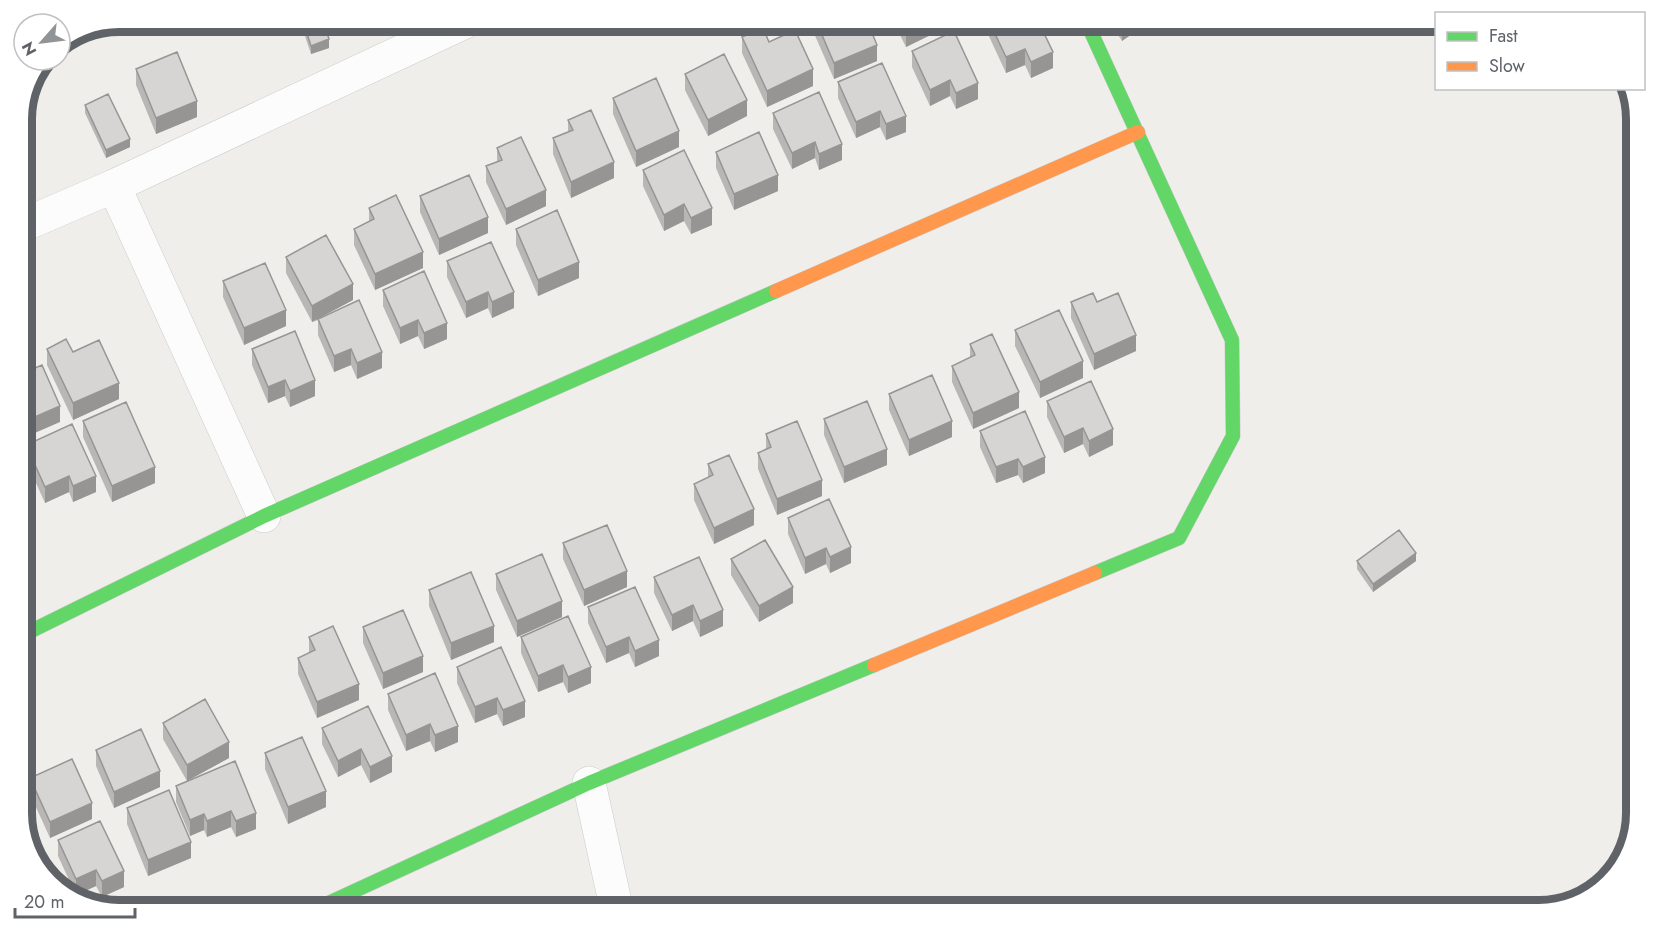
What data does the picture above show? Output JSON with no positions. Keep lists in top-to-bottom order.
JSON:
{
  "legend": ["Fast", "Slow"],
  "scale_bar": "20 m",
  "north": "bottom left"
}
